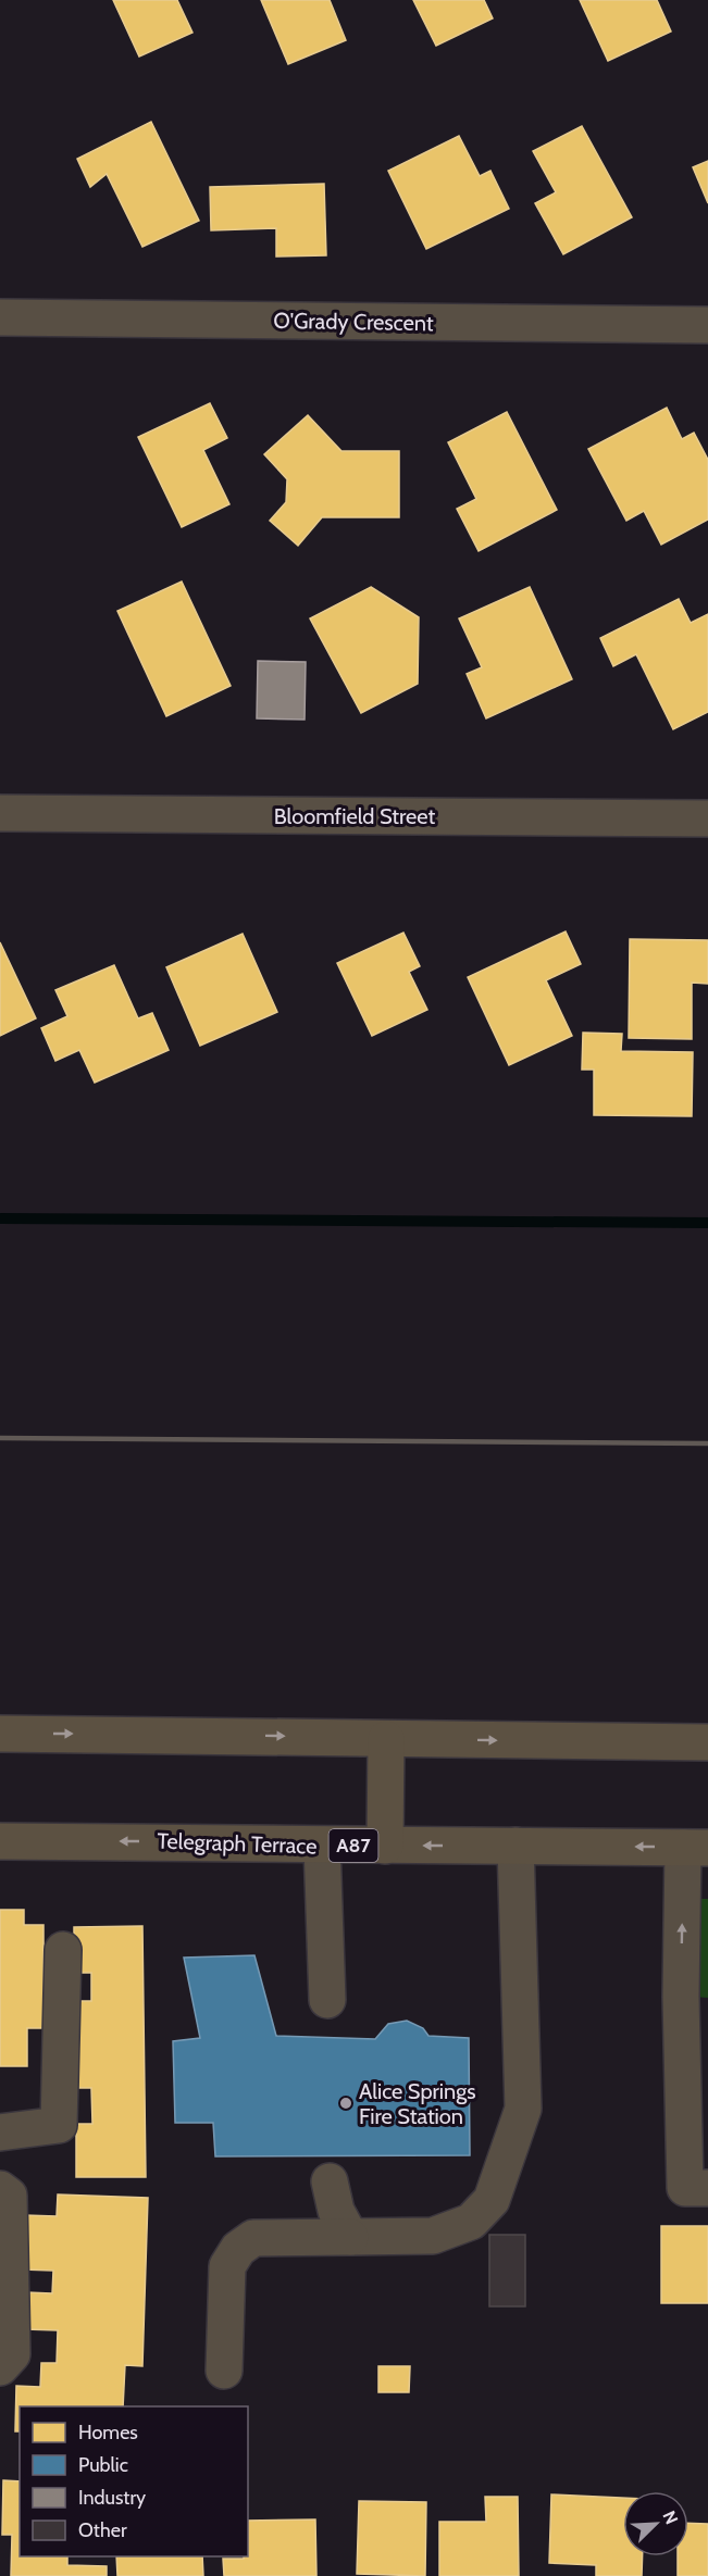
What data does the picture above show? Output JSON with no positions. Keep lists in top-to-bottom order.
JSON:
{
  "streets": {
    "highway": ["Telegraph Terrace", "A87"],
    "street": ["O'Grady Crescent", "Bloomfield Street"]
  },
  "places": ["Alice Springs Fire Station"],
  "legend": [
    "Homes",
    "Public",
    "Industry",
    "Other"
  ],
  "north": "top right"
}
